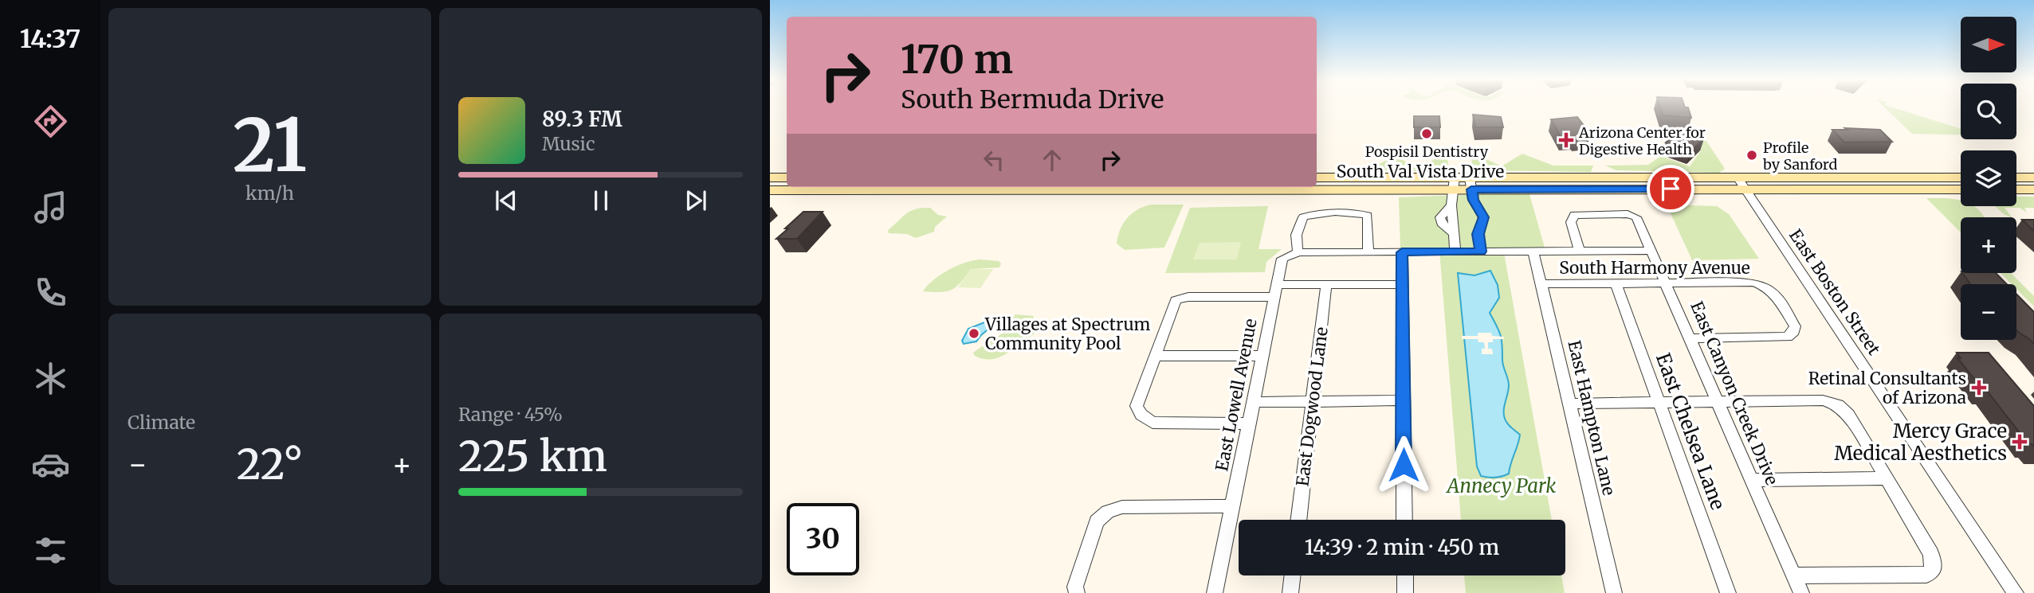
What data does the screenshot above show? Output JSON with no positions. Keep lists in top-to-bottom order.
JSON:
{
  "streets": {
    "main road": ["South Val Vista Drive"],
    "street": [
      "South Harmony Avenue",
      "East Boston Street",
      "East Canyon Creek Drive",
      "East Lowell Avenue",
      "East Dogwood Lane",
      "East Hampton Lane",
      "East Chelsea Lane"
    ]
  },
  "crossings": [
    ["South Val Vista Drive", "East Boston Street"],
    ["South Harmony Avenue", "East Canyon Creek Drive"],
    ["South Harmony Avenue", "East Hampton Lane"],
    ["South Harmony Avenue", "East Chelsea Lane"]
  ],
  "parks": ["Annecy Park"],
  "places": {
    "other": ["Pospisil Dentistry", "Profile by Sanford", "Villages at Spectrum Community Pool"],
    "health": ["Arizona Center for Digestive Health", "Retinal Consultants of Arizona", "Mercy Grace Medical Aesthetics"]
  },
  "north": "right",
  "page": {
    "tabs": "14:37",
    "tile": [
      ["21", "km/h"],
      "Climate",
      ["Range · 45%", "225 km"]
    ],
    "map_buttons": ["+", "−"],
    "turn": ["170 m", "South Bermuda Drive"],
    "song": ["89.3 FM", "Music"],
    "heat": ["−", "22°", "+"],
    "limit": "30",
    "trip": "14:39 · 2 min · 450 m"
  }
}
